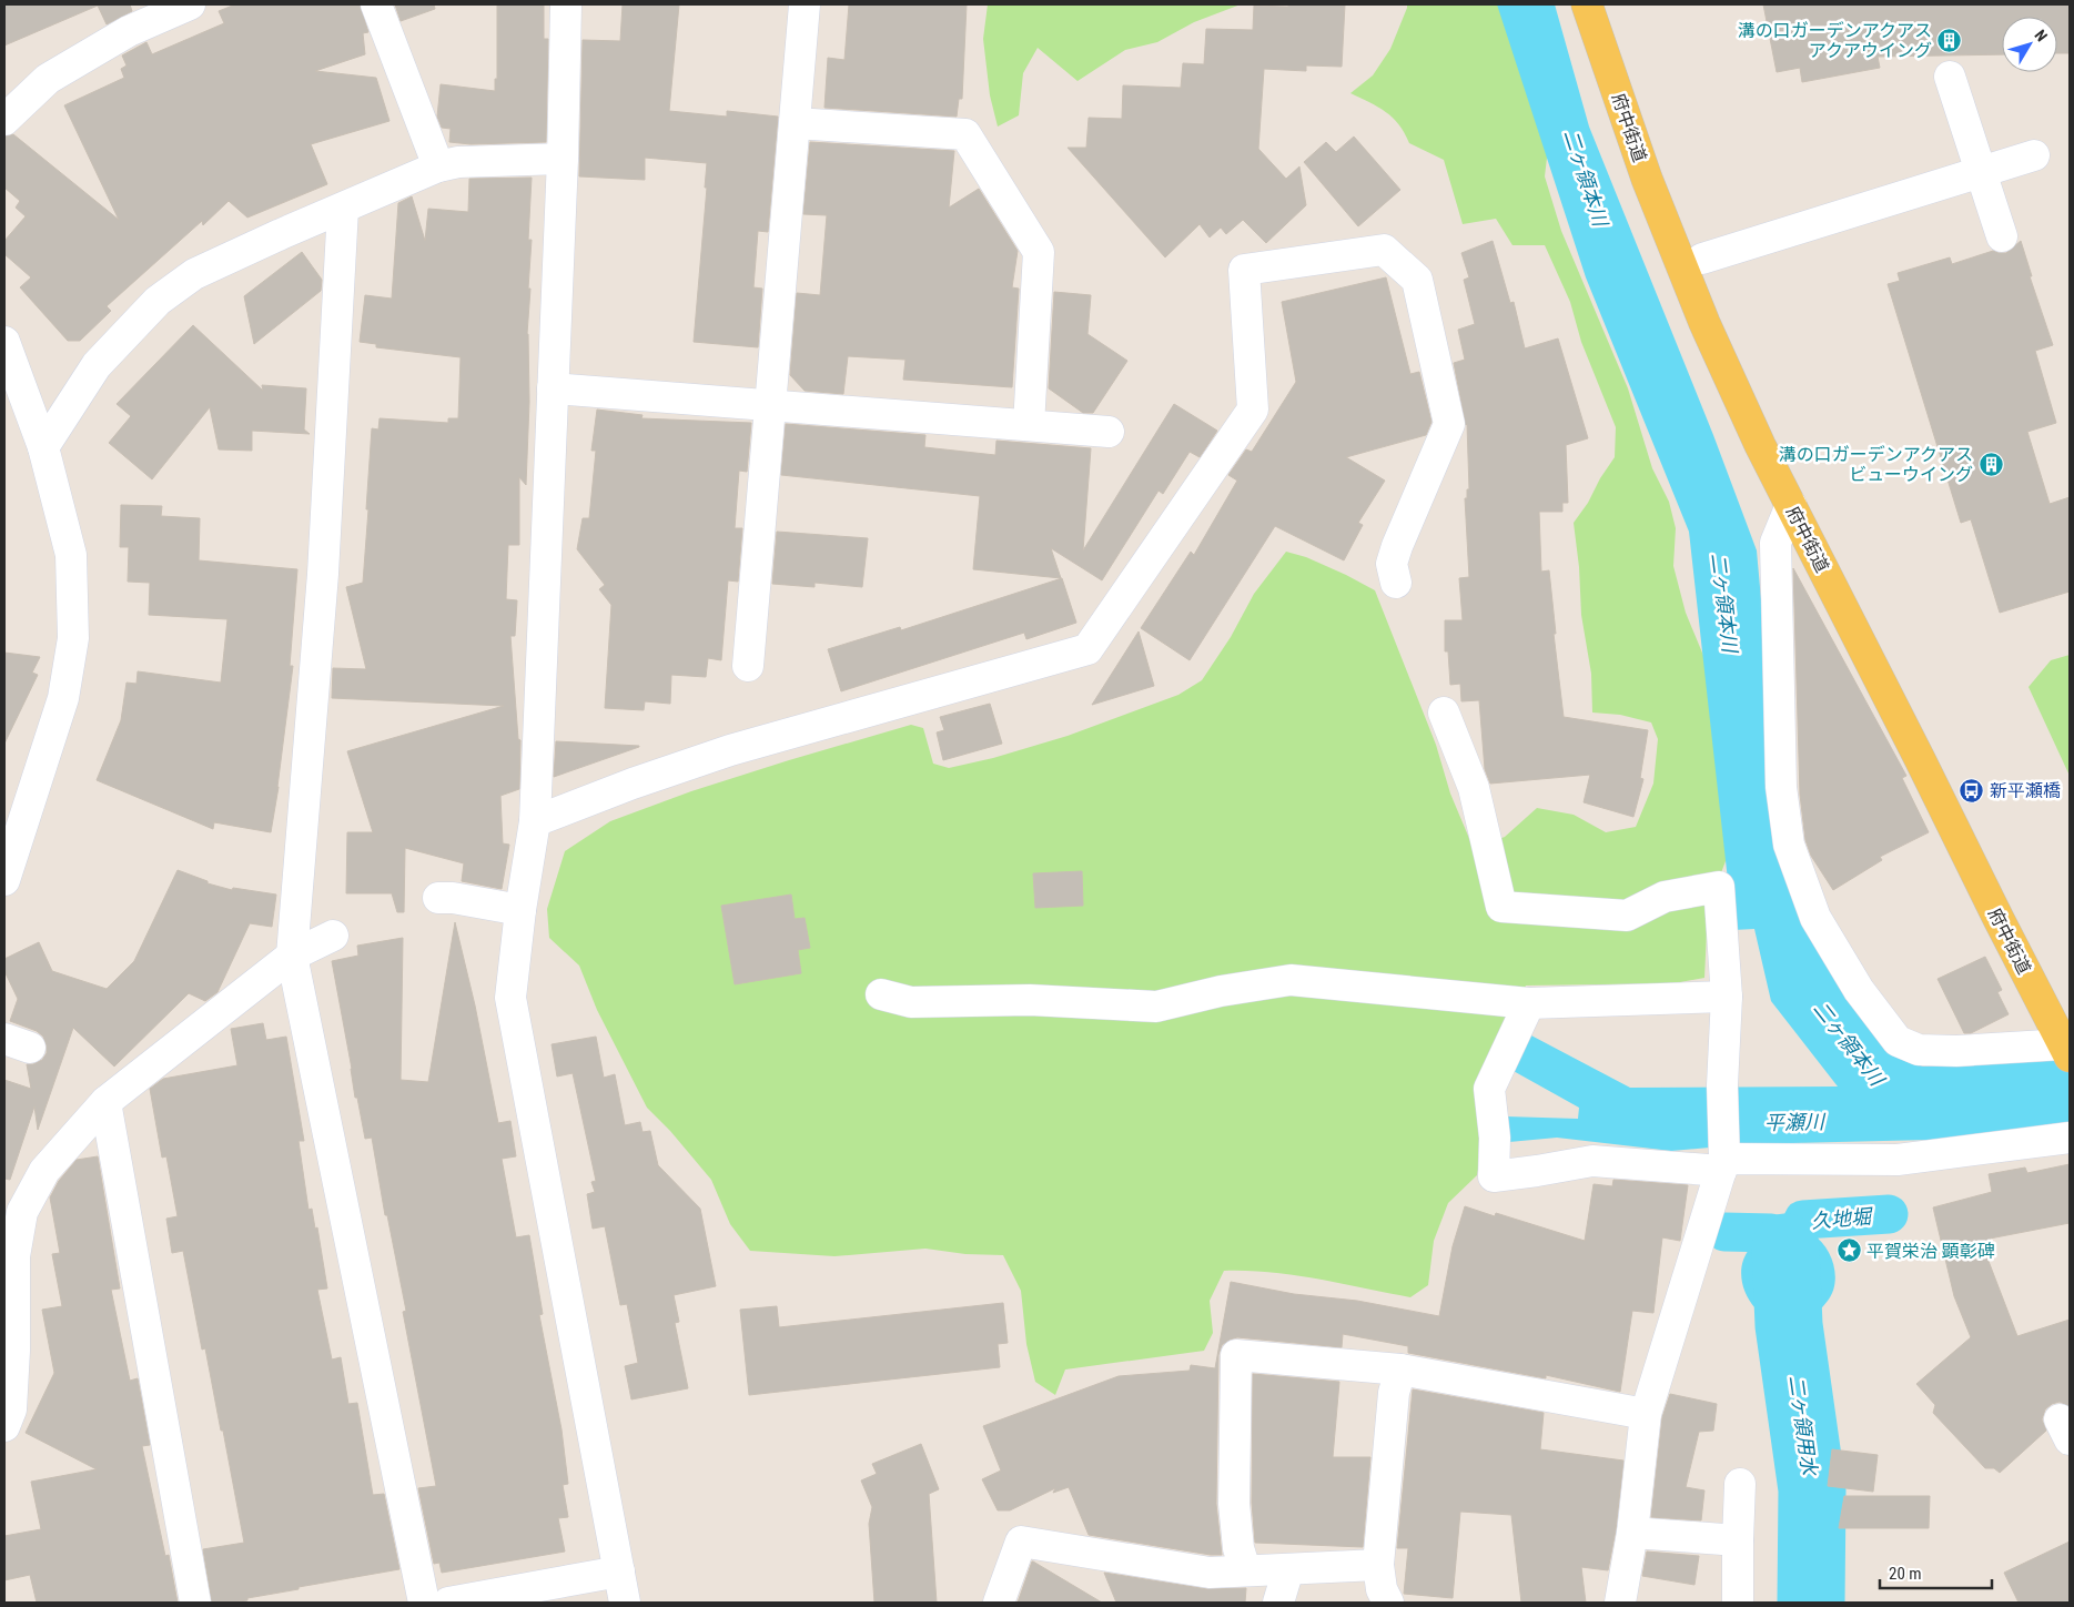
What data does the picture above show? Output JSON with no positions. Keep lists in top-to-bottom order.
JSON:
{
  "streets": {
    "main road": ["府中街道"]
  },
  "water": [
    "二ヶ領本川",
    "平瀬川",
    "久地堀",
    "二ヶ領用水"
  ],
  "places": {
    "building": ["溝の口ガーデンアクアス アクアウイング", "溝の口ガーデンアクアス ビューウイング"],
    "bus stop": ["新平瀬橋"],
    "place": ["平賀栄治 顕彰碑"]
  },
  "scale_bar": "20 m",
  "north": "top right"
}
